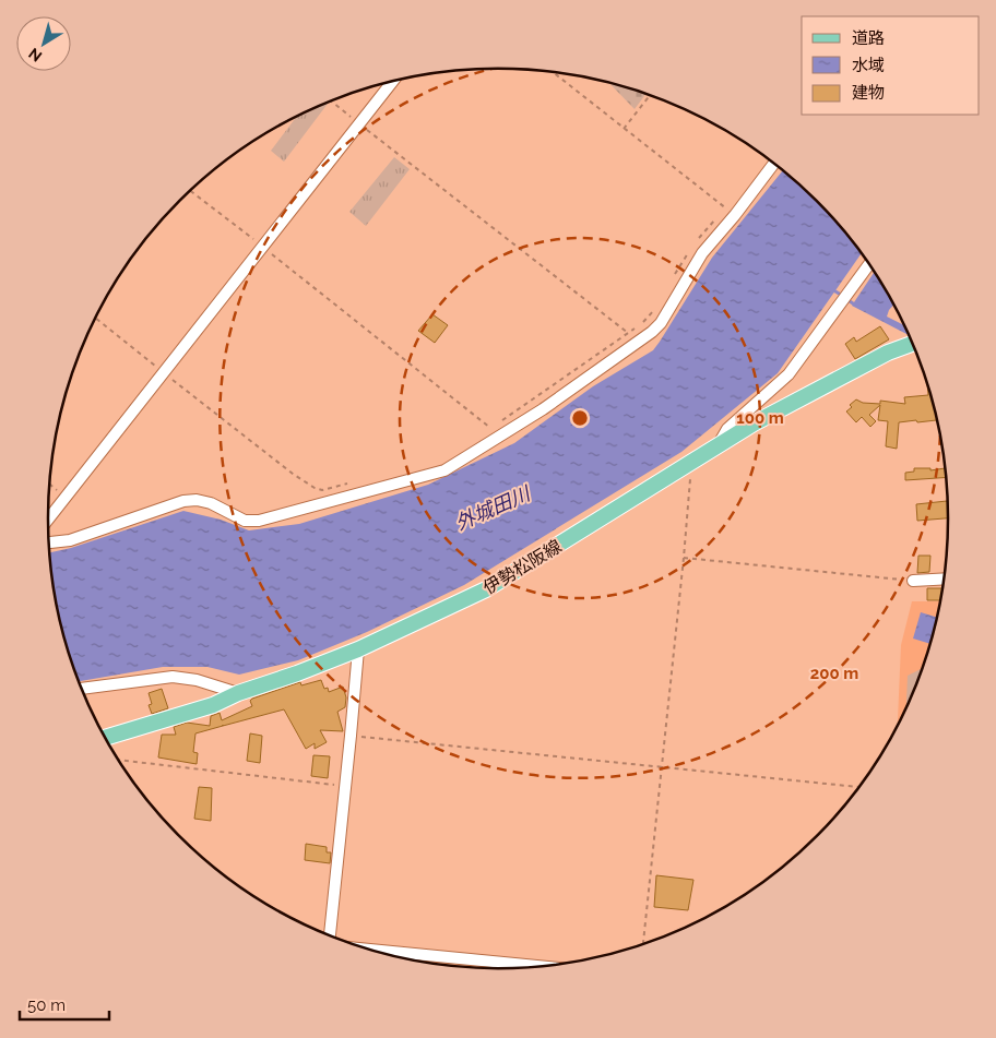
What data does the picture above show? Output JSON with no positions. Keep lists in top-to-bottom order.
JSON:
{
  "streets": {
    "main road": ["伊勢松阪線"]
  },
  "water": ["外城田川"],
  "legend": ["道路", "水域", "建物"],
  "scale_bar": "50 m",
  "north": "bottom left",
  "rings": ["100 m", "200 m"]
}
